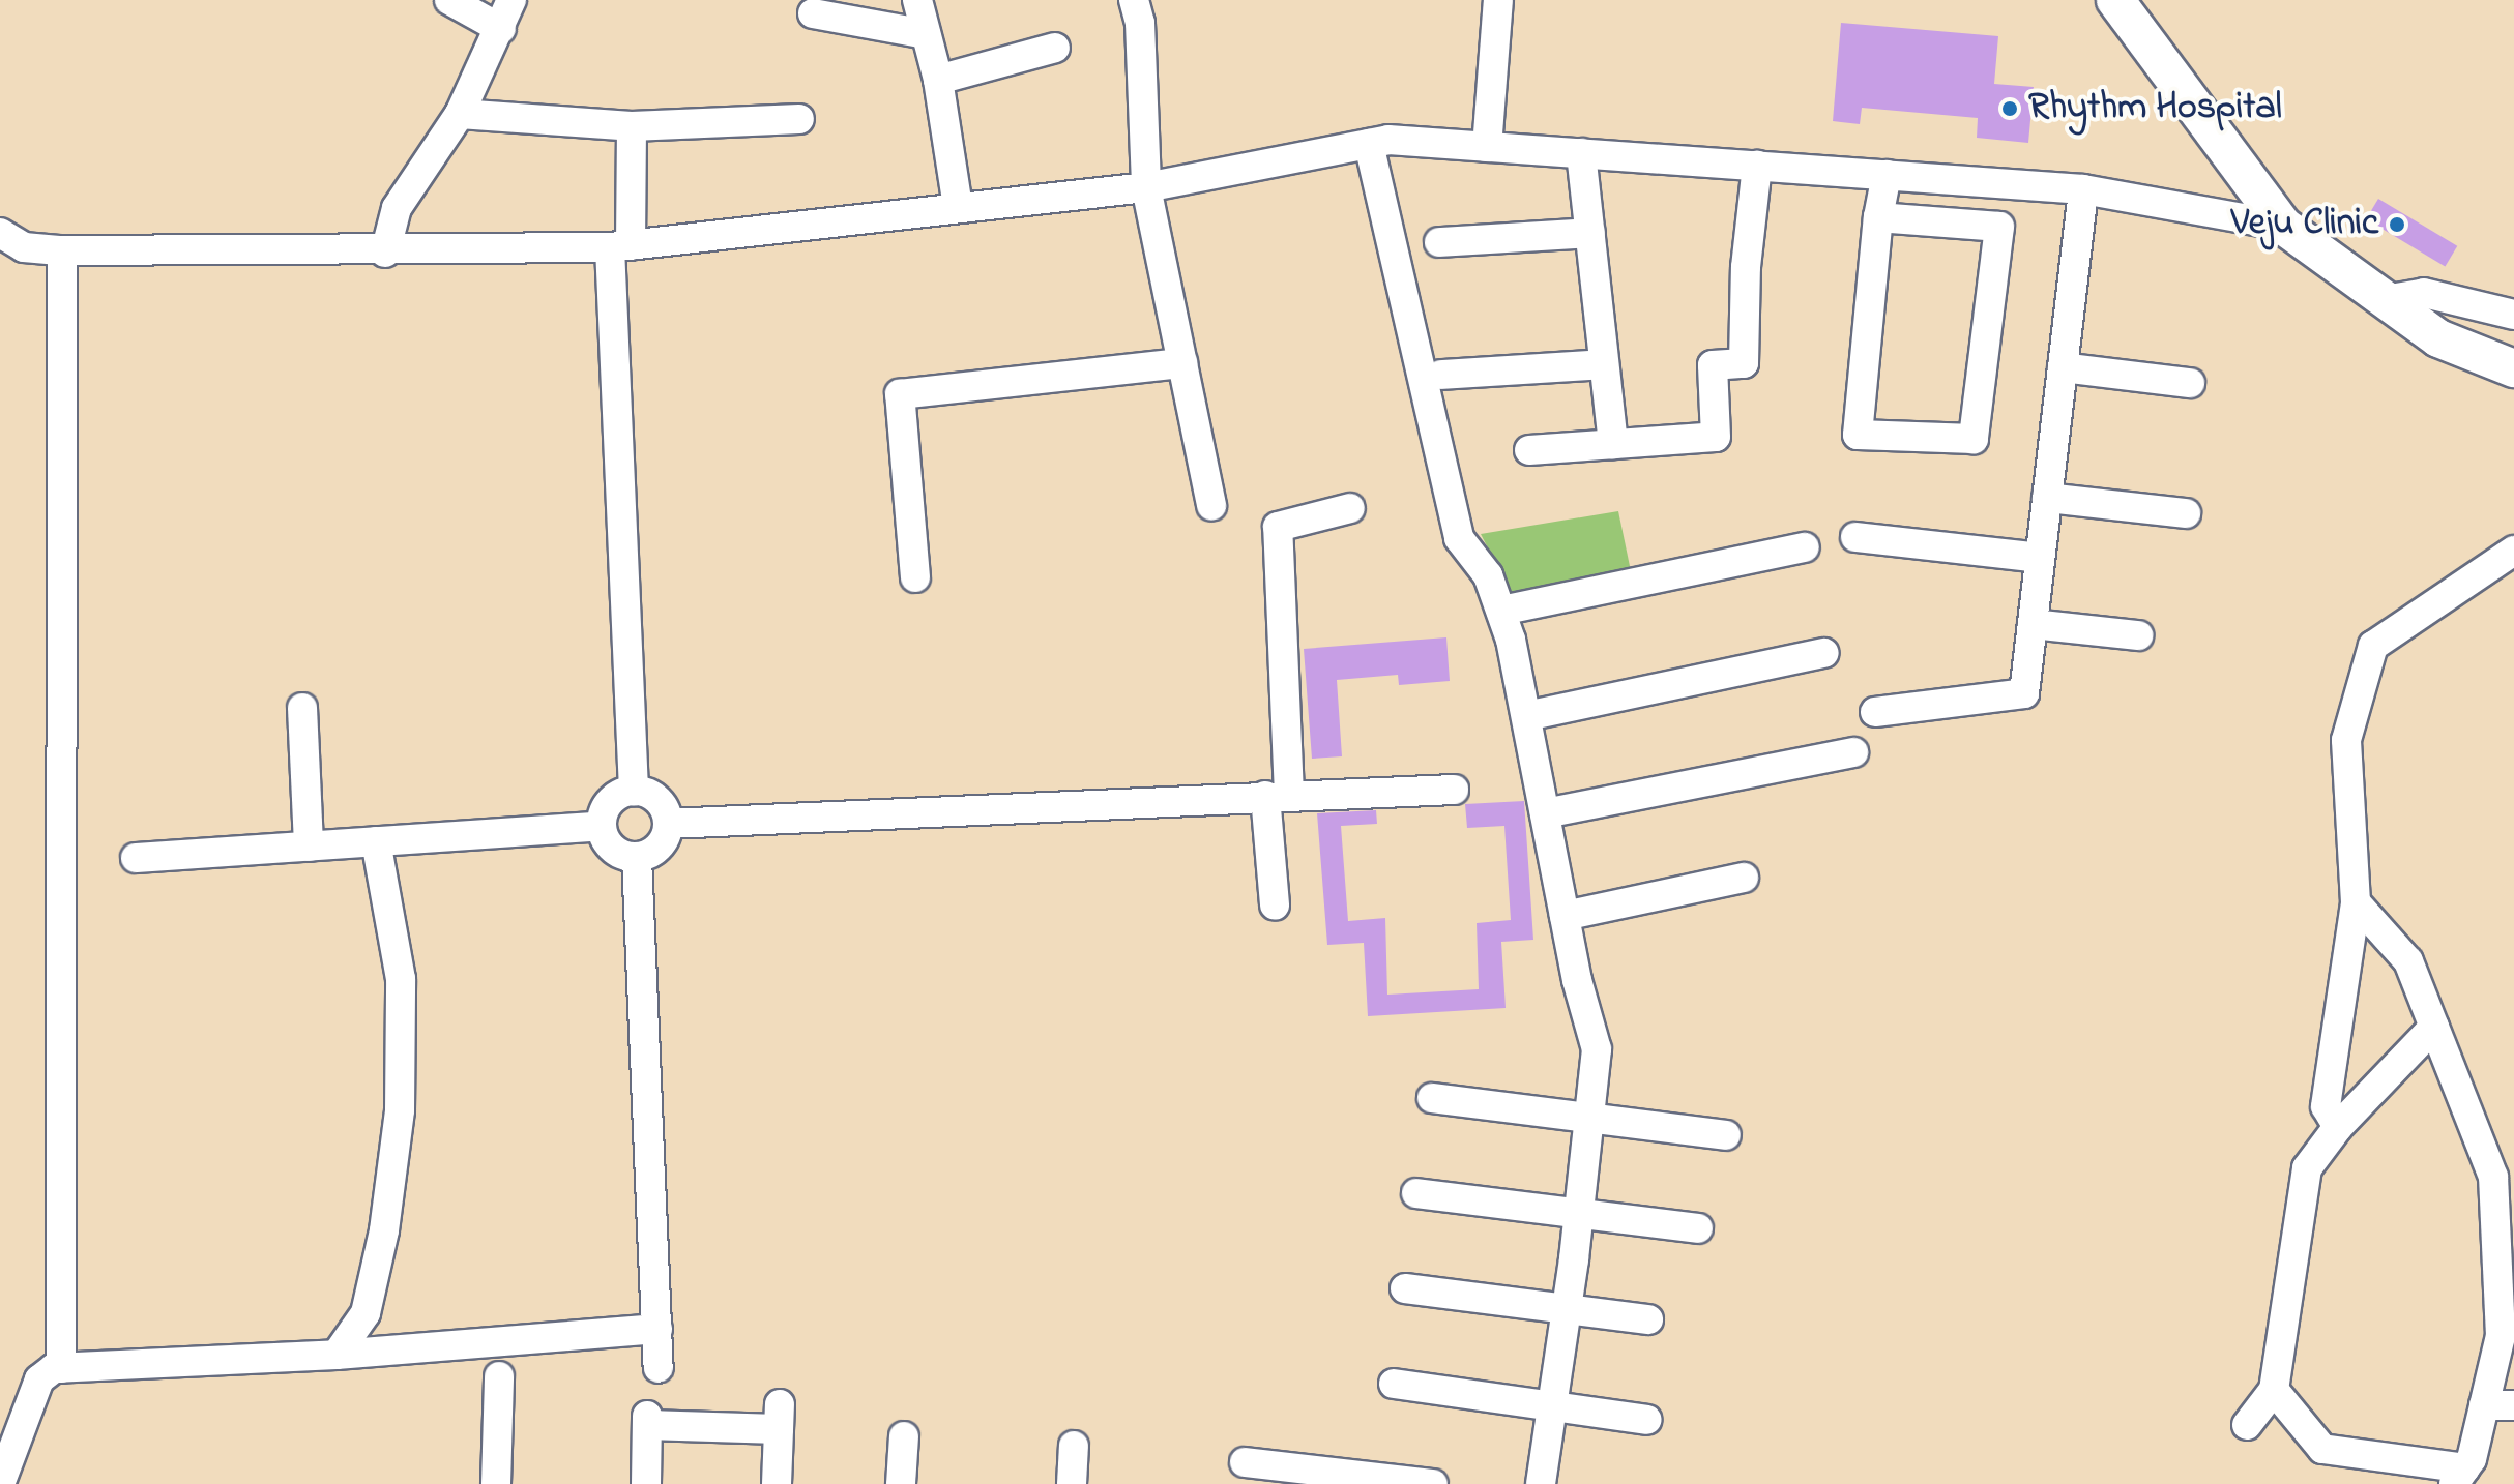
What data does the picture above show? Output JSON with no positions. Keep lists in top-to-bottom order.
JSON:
{
  "places": ["Rhythm Hospital", "Veju Clinic"]
}
